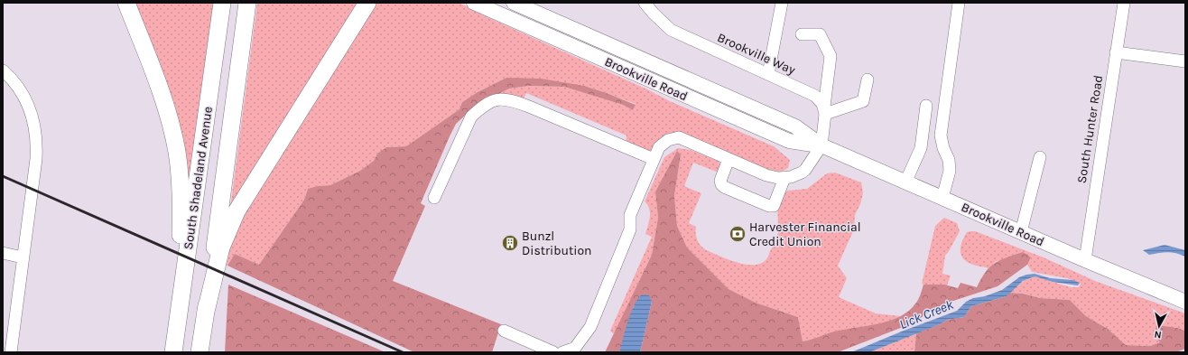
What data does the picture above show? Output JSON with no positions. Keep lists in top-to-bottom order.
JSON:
{
  "streets": {
    "highway": ["South Shadeland Avenue"],
    "main road": ["Brookville Road"],
    "street": ["Brookville Way", "South Hunter Road"]
  },
  "crossings": [
    ["Brookville Road", "South Hunter Road"]
  ],
  "water": ["Lick Creek"],
  "places": {
    "bank": ["Harvester Financial Credit Union"],
    "building": ["Bunzl Distribution"]
  },
  "north": "bottom"
}
